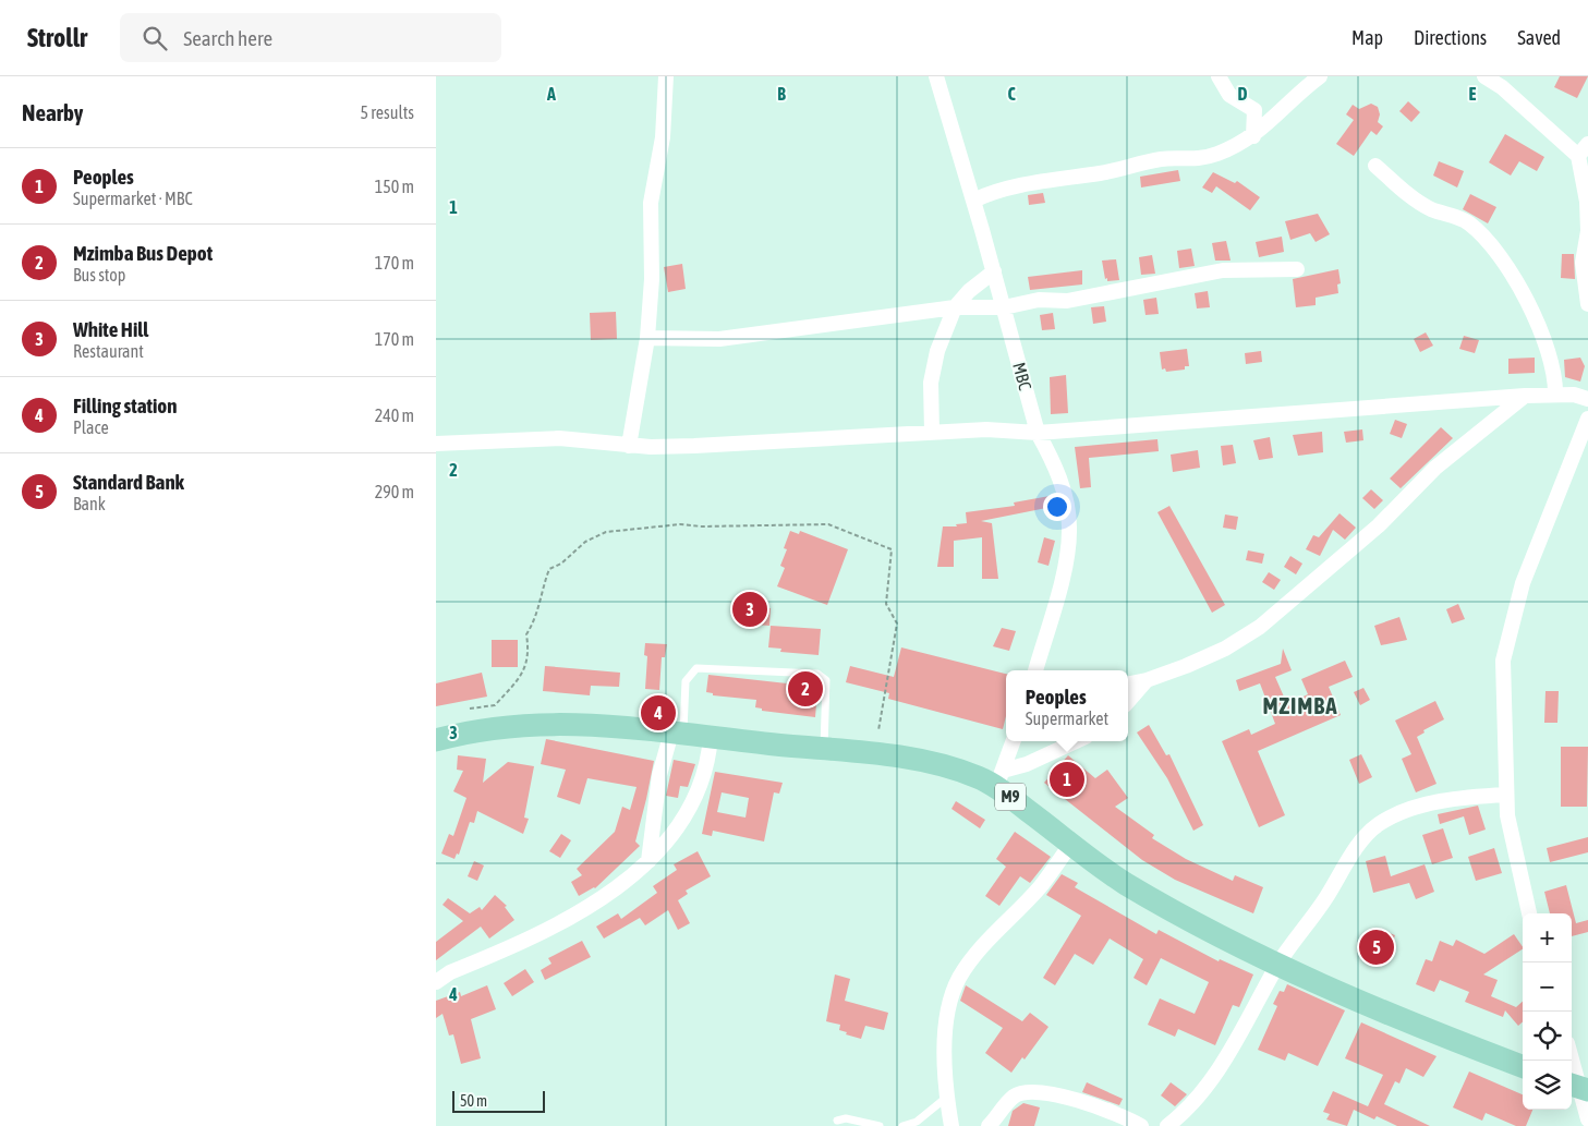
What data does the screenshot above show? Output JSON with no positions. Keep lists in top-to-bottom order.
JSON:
{
  "streets": {
    "main road": ["M9"],
    "street": ["MBC"]
  },
  "districts": ["MZIMBA"],
  "scale_bar": "50 m",
  "page": {
    "header": "Strollr",
    "search": "Search here",
    "nav": ["Map", "Directions", "Saved"],
    "heading": ["Nearby", "5 results"],
    "list": [
      {
        "mark": "1",
        "name": "Peoples",
        "note": "Supermarket · MBC",
        "value": "150 m"
      },
      {
        "mark": "2",
        "name": "Mzimba Bus Depot",
        "note": "Bus stop",
        "value": "170 m"
      },
      {
        "mark": "3",
        "name": "White Hill",
        "note": "Restaurant",
        "value": "170 m"
      },
      {
        "mark": "4",
        "name": "Filling station",
        "note": "Place",
        "value": "240 m"
      },
      {
        "mark": "5",
        "name": "Standard Bank",
        "note": "Bank",
        "value": "290 m"
      }
    ],
    "pins": [
      "3",
      "2",
      "4",
      "1",
      "5"
    ],
    "popup": ["Peoples", "Supermarket"],
    "map_buttons": ["+", "−"],
    "scale": "50 m"
  },
  "grid": {
    "columns": [
      "A",
      "B",
      "C",
      "D",
      "E"
    ],
    "rows": [
      "1",
      "2",
      "3",
      "4"
    ]
  }
}
